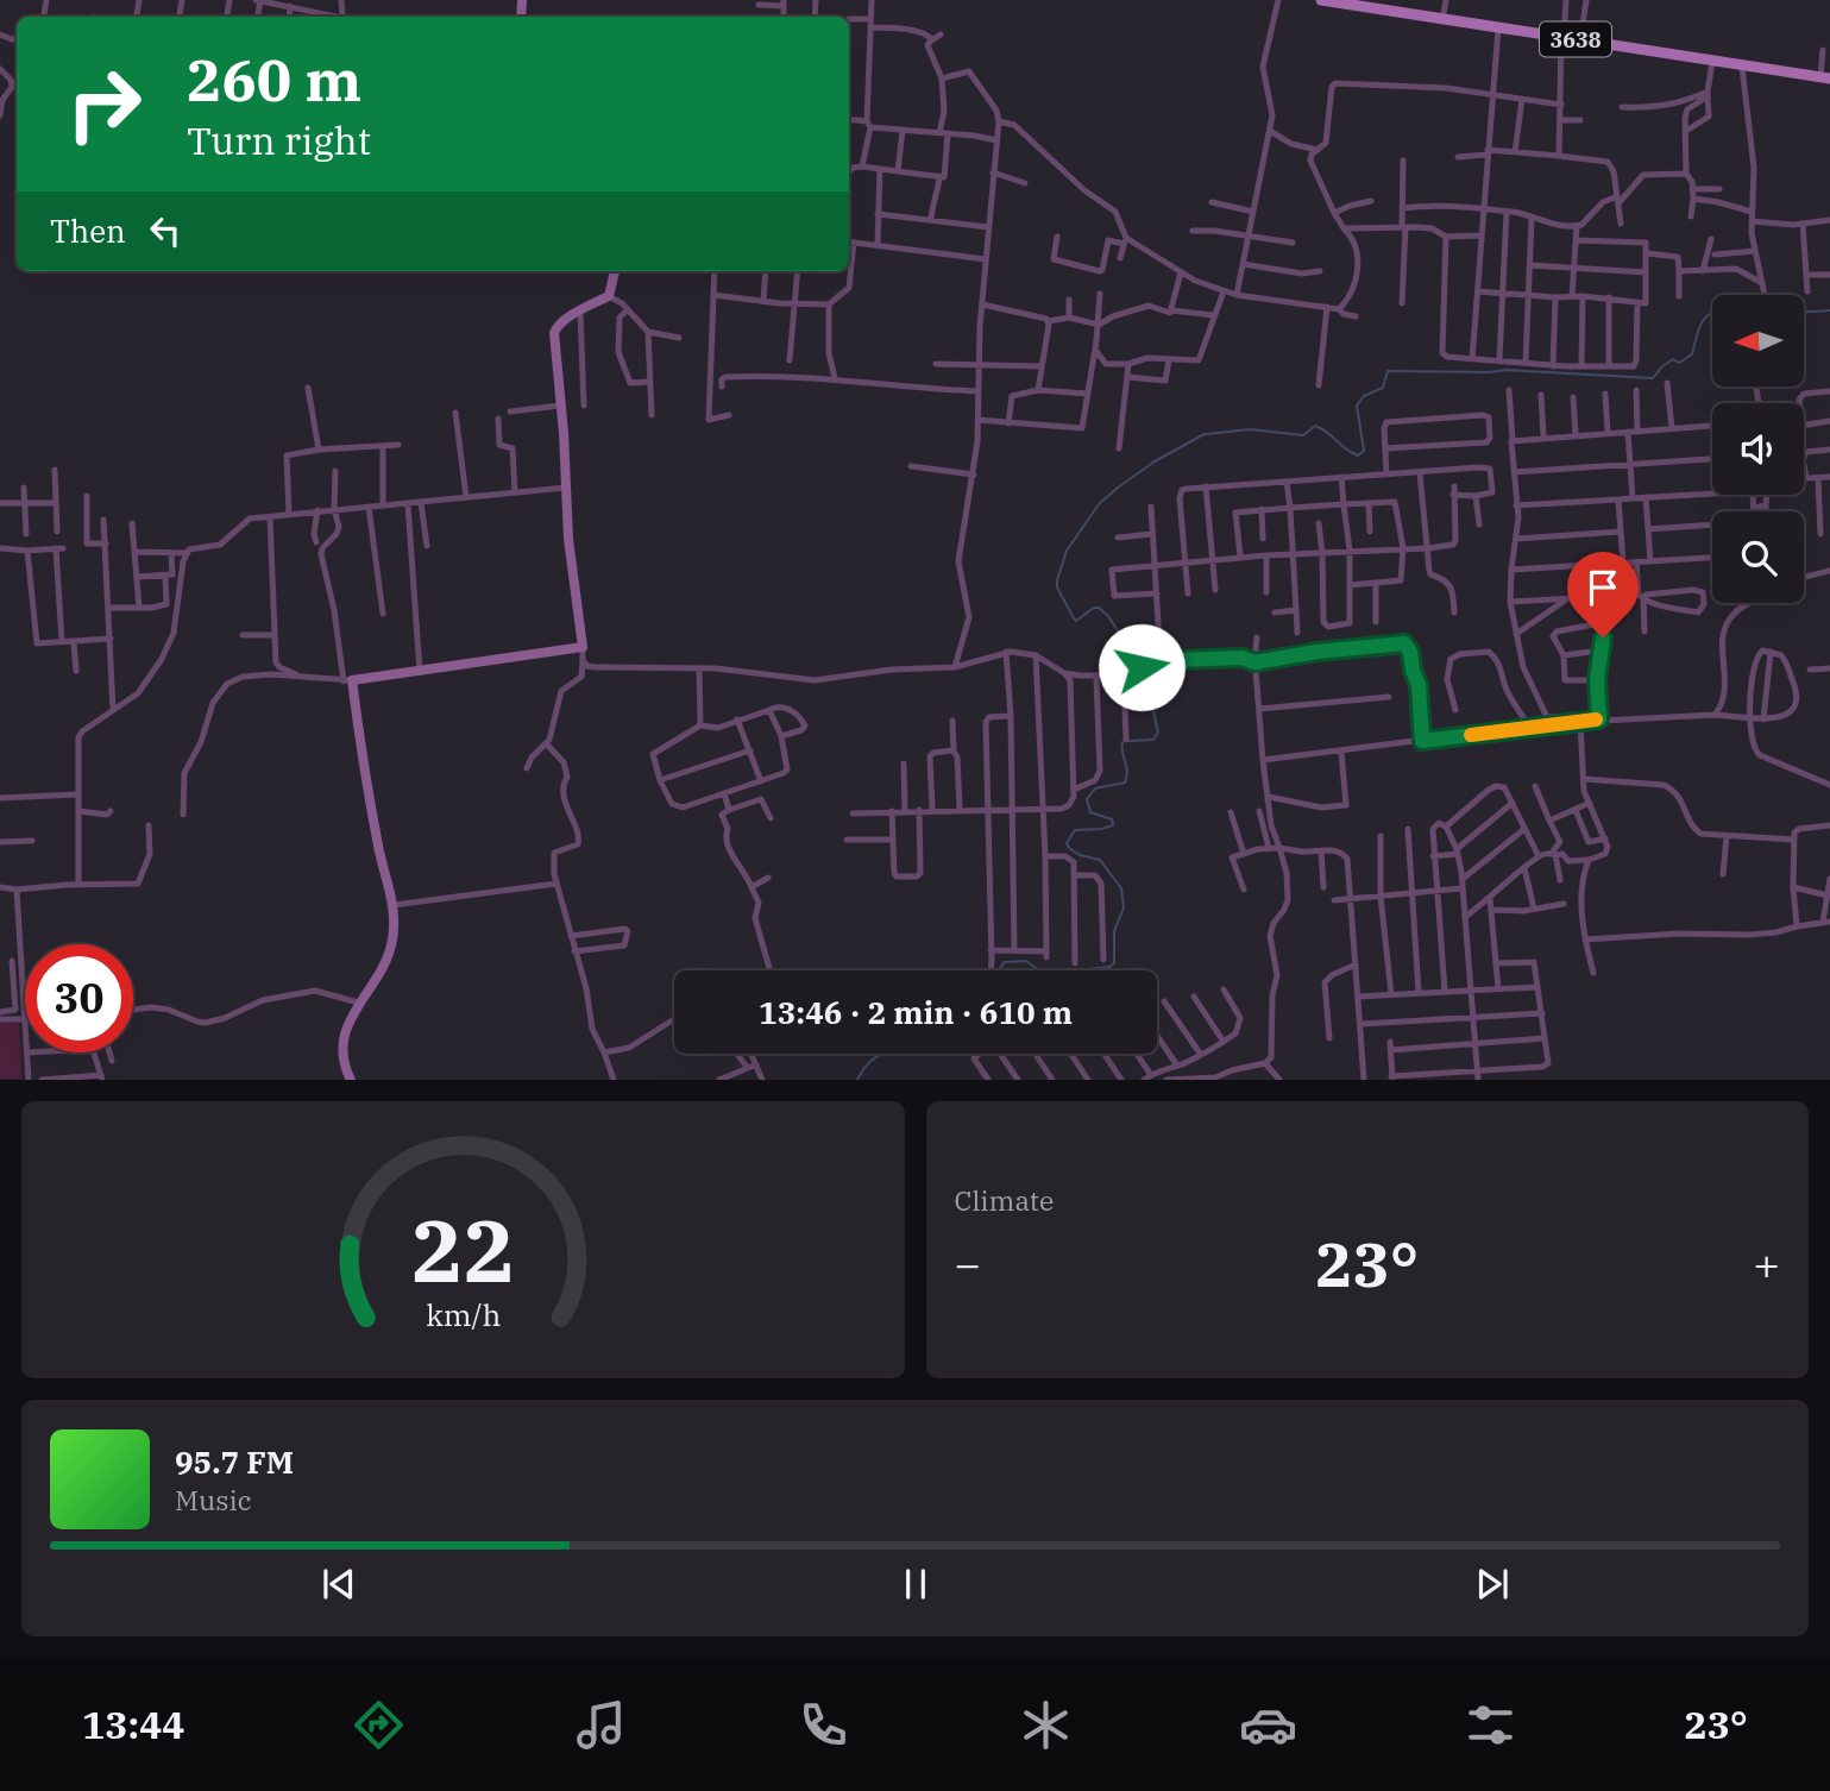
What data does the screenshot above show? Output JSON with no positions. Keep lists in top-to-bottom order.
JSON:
{
  "streets": {
    "main road": ["3638"]
  },
  "north": "left",
  "page": {
    "turn": ["260 m", "Turn right"],
    "then": "Then",
    "limit": "30",
    "trip": "13:46 · 2 min · 610 m",
    "tile": "Climate",
    "heat": ["−", "23°", "+"],
    "song": ["95.7 FM", "Music"],
    "tabs": ["13:44", "23°"],
    "gauge": ["22", "km/h"]
  }
}
